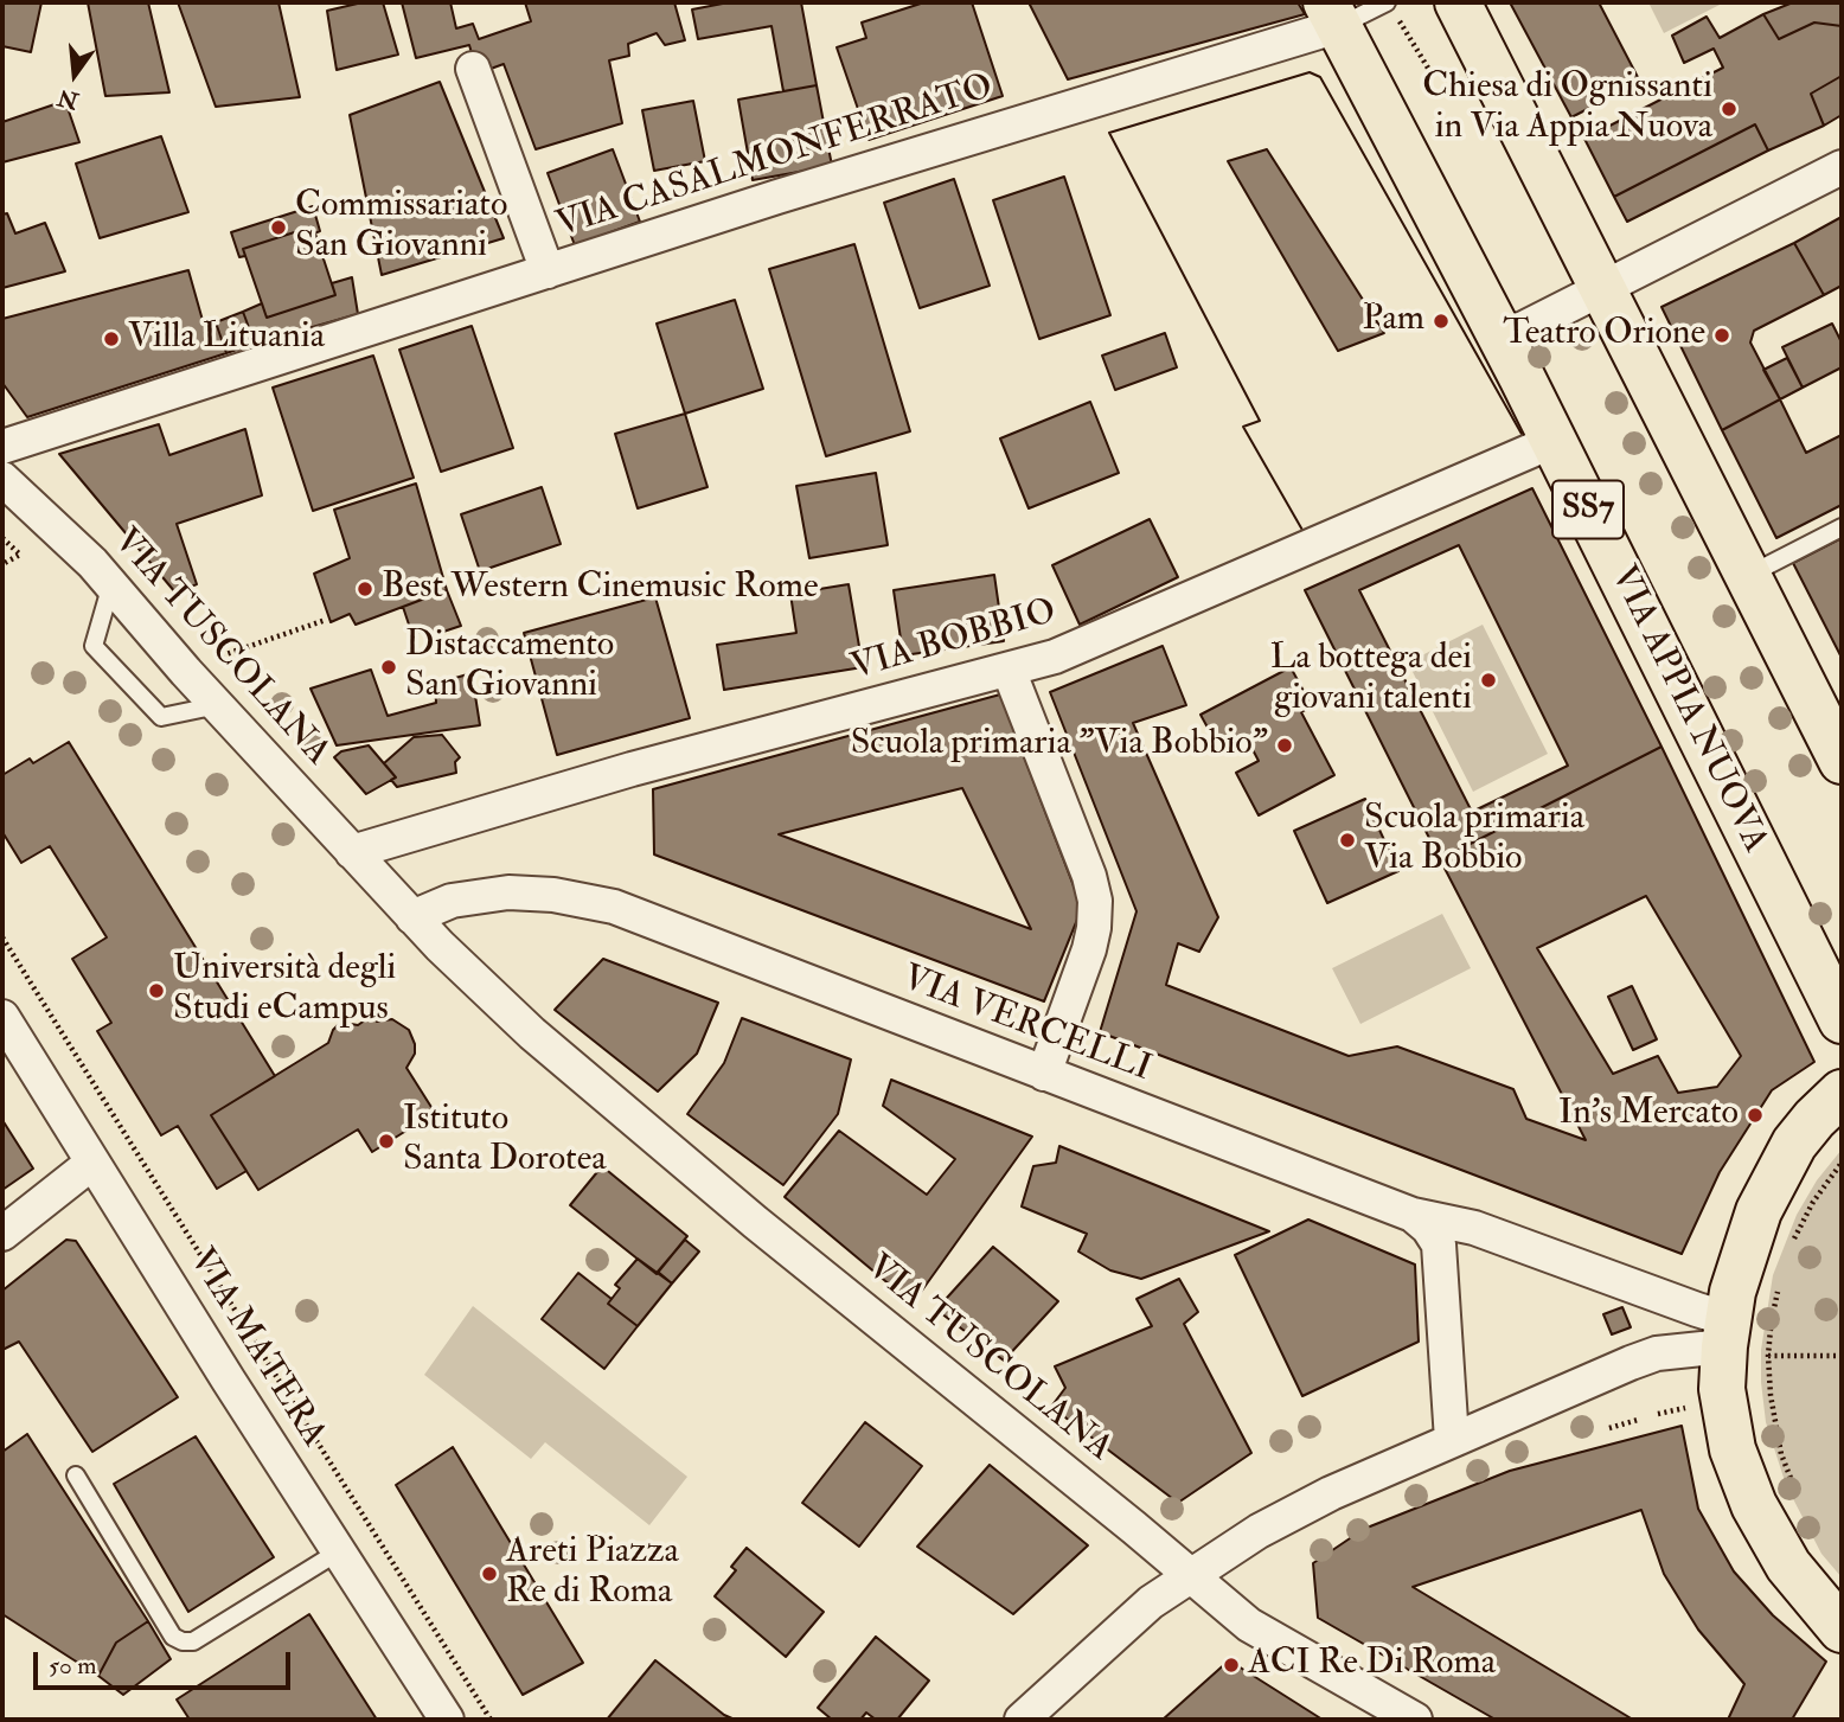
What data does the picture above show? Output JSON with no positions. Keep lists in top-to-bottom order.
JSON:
{
  "streets": {
    "main road": ["SS7", "VIA APPIA NUOVA"],
    "street": [
      "VIA CASALMONFERRATO",
      "VIA BOBBIO",
      "VIA TUSCOLANA",
      "VIA VERCELLI",
      "VIA MATERA"
    ]
  },
  "crossings": [
    ["VIA CASALMONFERRATO", "VIA APPIA NUOVA"],
    ["VIA BOBBIO", "VIA TUSCOLANA"],
    ["VIA BOBBIO", "VIA APPIA NUOVA"],
    ["VIA TUSCOLANA", "VIA VERCELLI"]
  ],
  "places": [
    "Chiesa di Ognissanti in Via Appia Nuova",
    "Commissariato San Giovanni",
    "Pam",
    "Teatro Orione",
    "Villa Lituania",
    "Best Western Cinemusic Rome",
    "Distaccamento San Giovanni",
    "La bottega dei giovani talenti",
    "Scuola primaria \"Via Bobbio\"",
    "Scuola primaria Via Bobbio",
    "Università degli Studi eCampus",
    "In's Mercato",
    "Istituto Santa Dorotea",
    "Areti Piazza Re di Roma",
    "ACI Re Di Roma"
  ],
  "scale_bar": "50 m",
  "north": "bottom"
}
